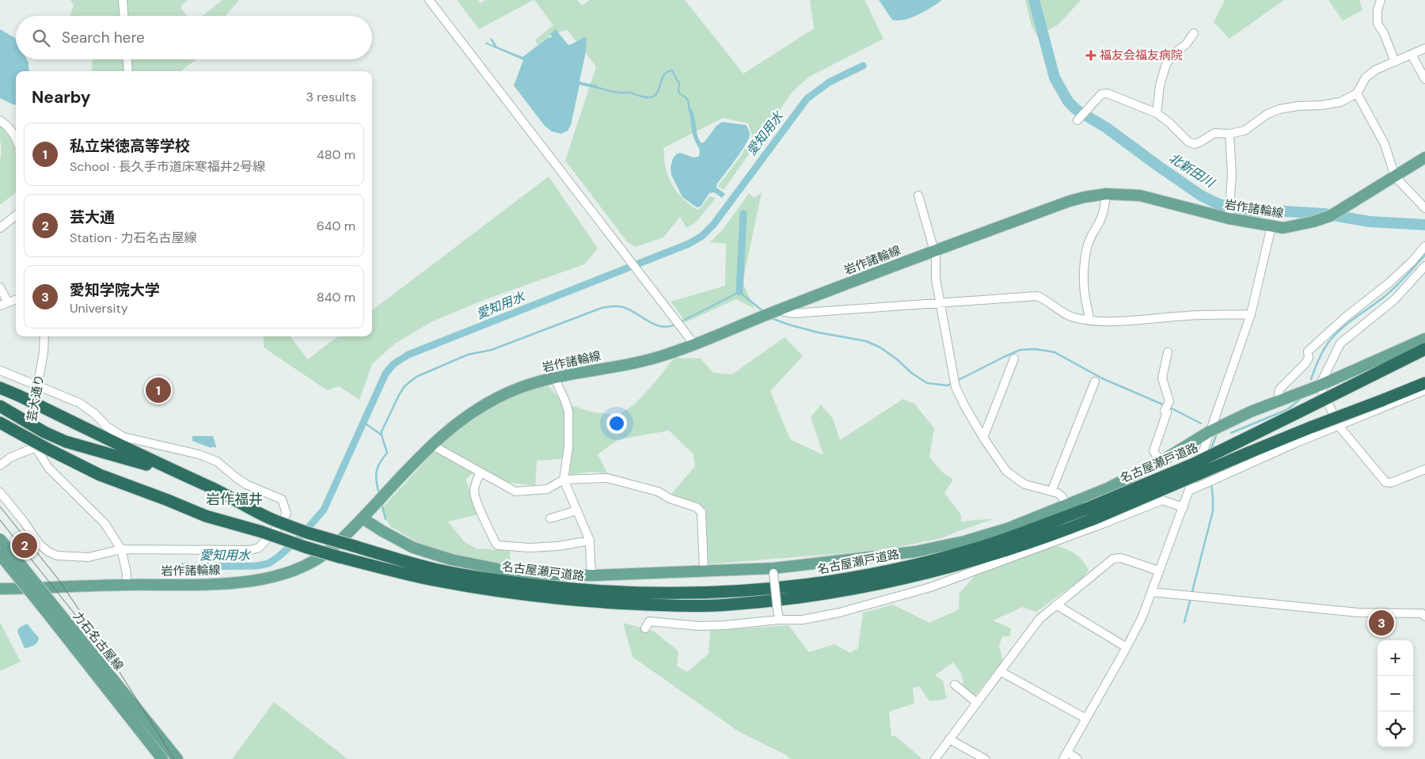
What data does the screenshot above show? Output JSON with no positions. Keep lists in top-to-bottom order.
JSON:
{
  "streets": {
    "highway": ["名古屋瀬戸道路"],
    "main road": ["岩作諸輪線", "力石名古屋線"],
    "street": ["芸大通り"]
  },
  "crossings": [
    ["岩作諸輪線", "芸大通り"]
  ],
  "districts": ["岩作福井"],
  "water": ["愛知用水", "北新田川"],
  "places": {
    "health": ["福友会福友病院"]
  },
  "page": {
    "search": "Search here",
    "heading": ["Nearby", "3 results"],
    "list": [
      {
        "mark": "1",
        "name": "私立栄徳高等学校",
        "note": "School · 長久手市道床寒福井2号線",
        "value": "480 m"
      },
      {
        "mark": "2",
        "name": "芸大通",
        "note": "Station · 力石名古屋線",
        "value": "640 m"
      },
      {
        "mark": "3",
        "name": "愛知学院大学",
        "note": "University",
        "value": "840 m"
      }
    ],
    "pins": ["1", "2", "3"],
    "map_buttons": ["+", "−"]
  }
}
